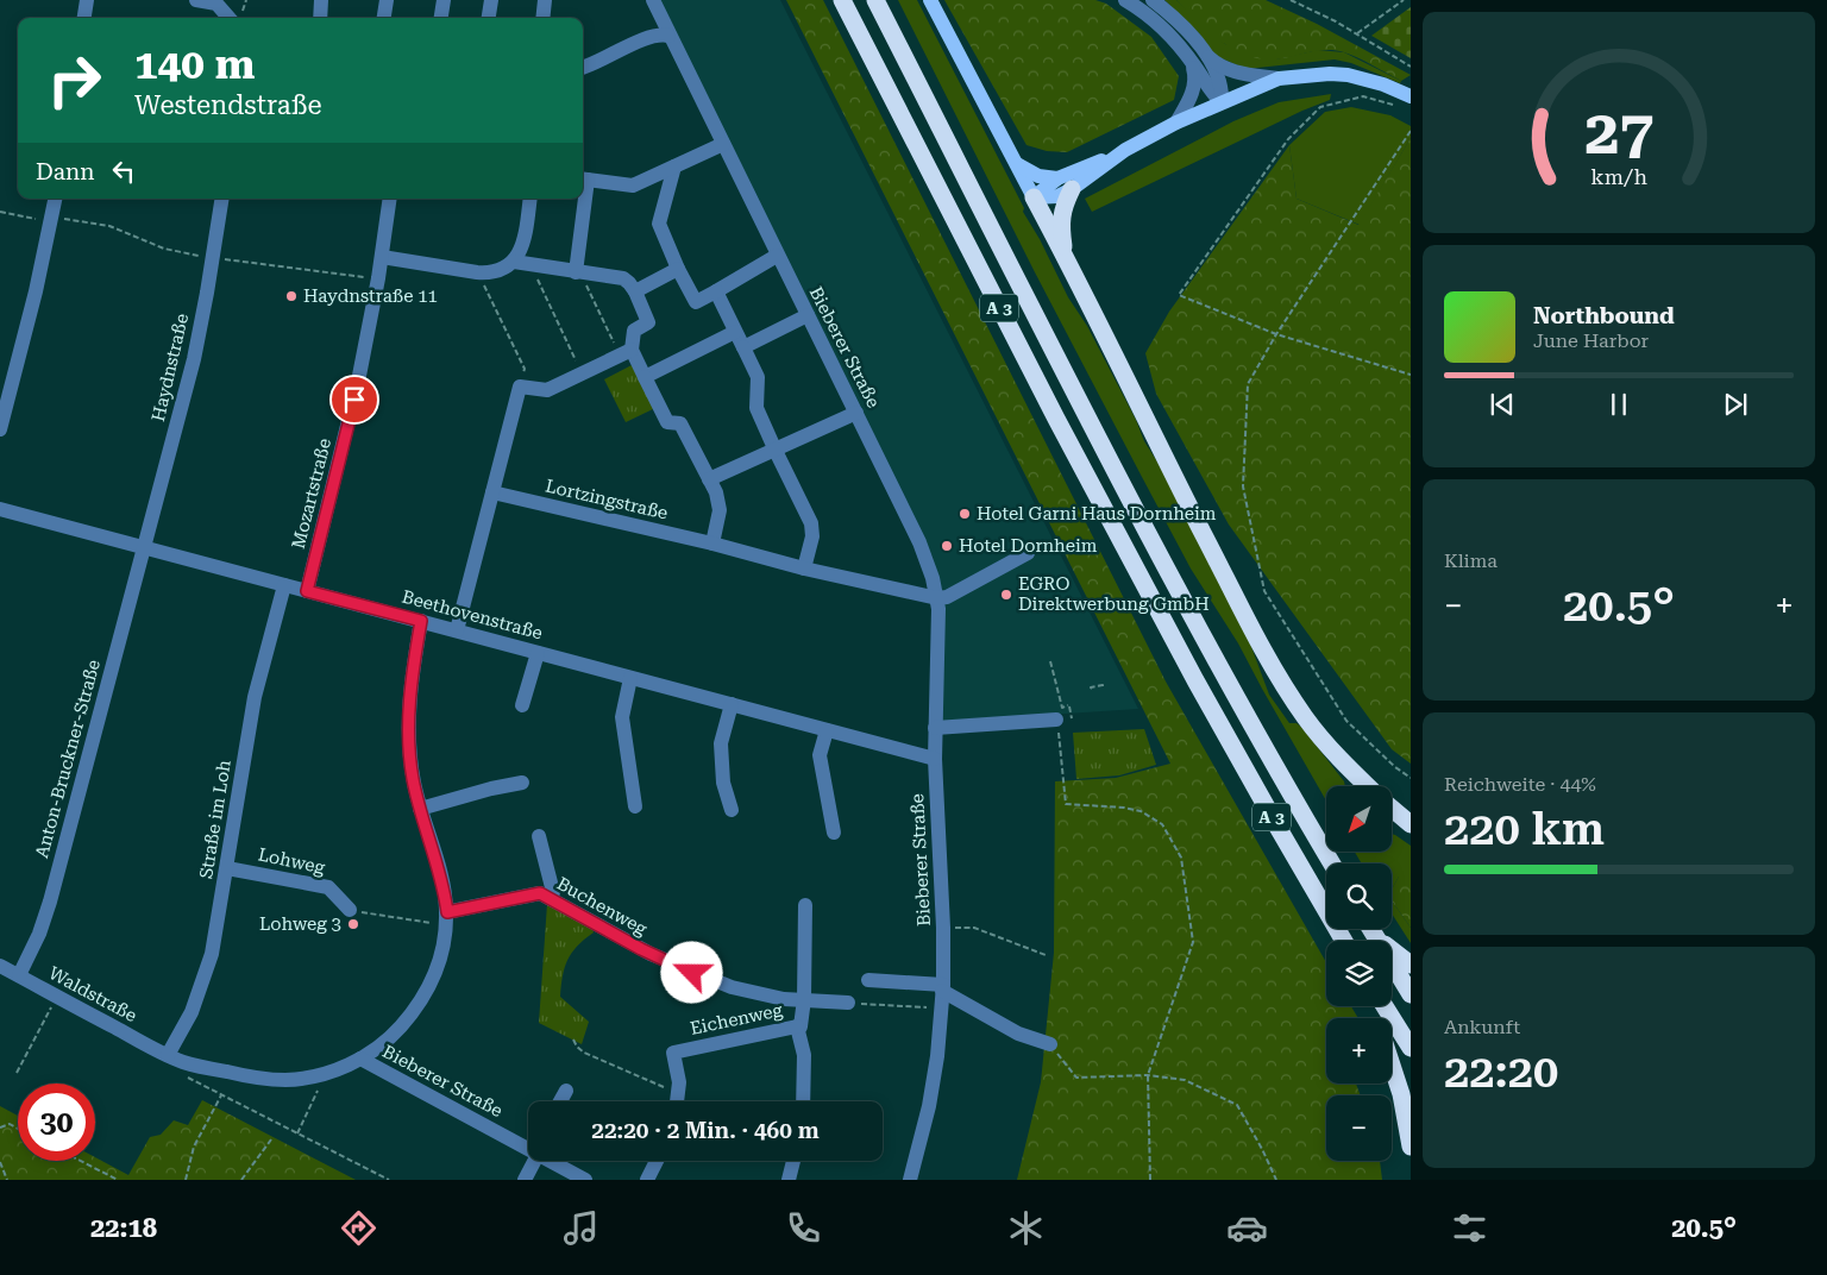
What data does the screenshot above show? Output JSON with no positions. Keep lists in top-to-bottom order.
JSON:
{
  "streets": {
    "highway": ["A 3"],
    "street": [
      "Bieberer Straße",
      "Haydnstraße",
      "Mozartstraße",
      "Lortzingstraße",
      "Beethovenstraße",
      "Anton-Bruckner-Straße",
      "Straße im Loh",
      "Lohweg",
      "Buchenweg",
      "Waldstraße",
      "Eichenweg"
    ]
  },
  "crossings": [
    ["Bieberer Straße", "Lortzingstraße"],
    ["Bieberer Straße", "Beethovenstraße"],
    ["Bieberer Straße", "Waldstraße"],
    ["Haydnstraße", "Beethovenstraße"],
    ["Haydnstraße", "Anton-Bruckner-Straße"],
    ["Mozartstraße", "Beethovenstraße"],
    ["Beethovenstraße", "Anton-Bruckner-Straße"],
    ["Beethovenstraße", "Straße im Loh"],
    ["Anton-Bruckner-Straße", "Waldstraße"],
    ["Straße im Loh", "Lohweg"],
    ["Straße im Loh", "Waldstraße"],
    ["Buchenweg", "Waldstraße"]
  ],
  "places": [
    "Haydnstraße 11",
    "Hotel Garni Haus Dornheim",
    "Hotel Dornheim",
    "EGRO Direktwerbung GmbH",
    "Lohweg 3"
  ],
  "north": "bottom left",
  "page": {
    "turn": ["140 m", "Westendstraße"],
    "then": "Dann",
    "song": ["Northbound", "June Harbor"],
    "tile": [
      "Klima",
      ["Reichweite · 44%", "220 km"],
      ["Ankunft", "22:20"]
    ],
    "heat": ["−", "20.5°", "+"],
    "map_buttons": ["+", "−"],
    "limit": "30",
    "trip": "22:20 · 2 Min. · 460 m",
    "tabs": ["22:18", "20.5°"],
    "gauge": ["27", "km/h"]
  }
}
